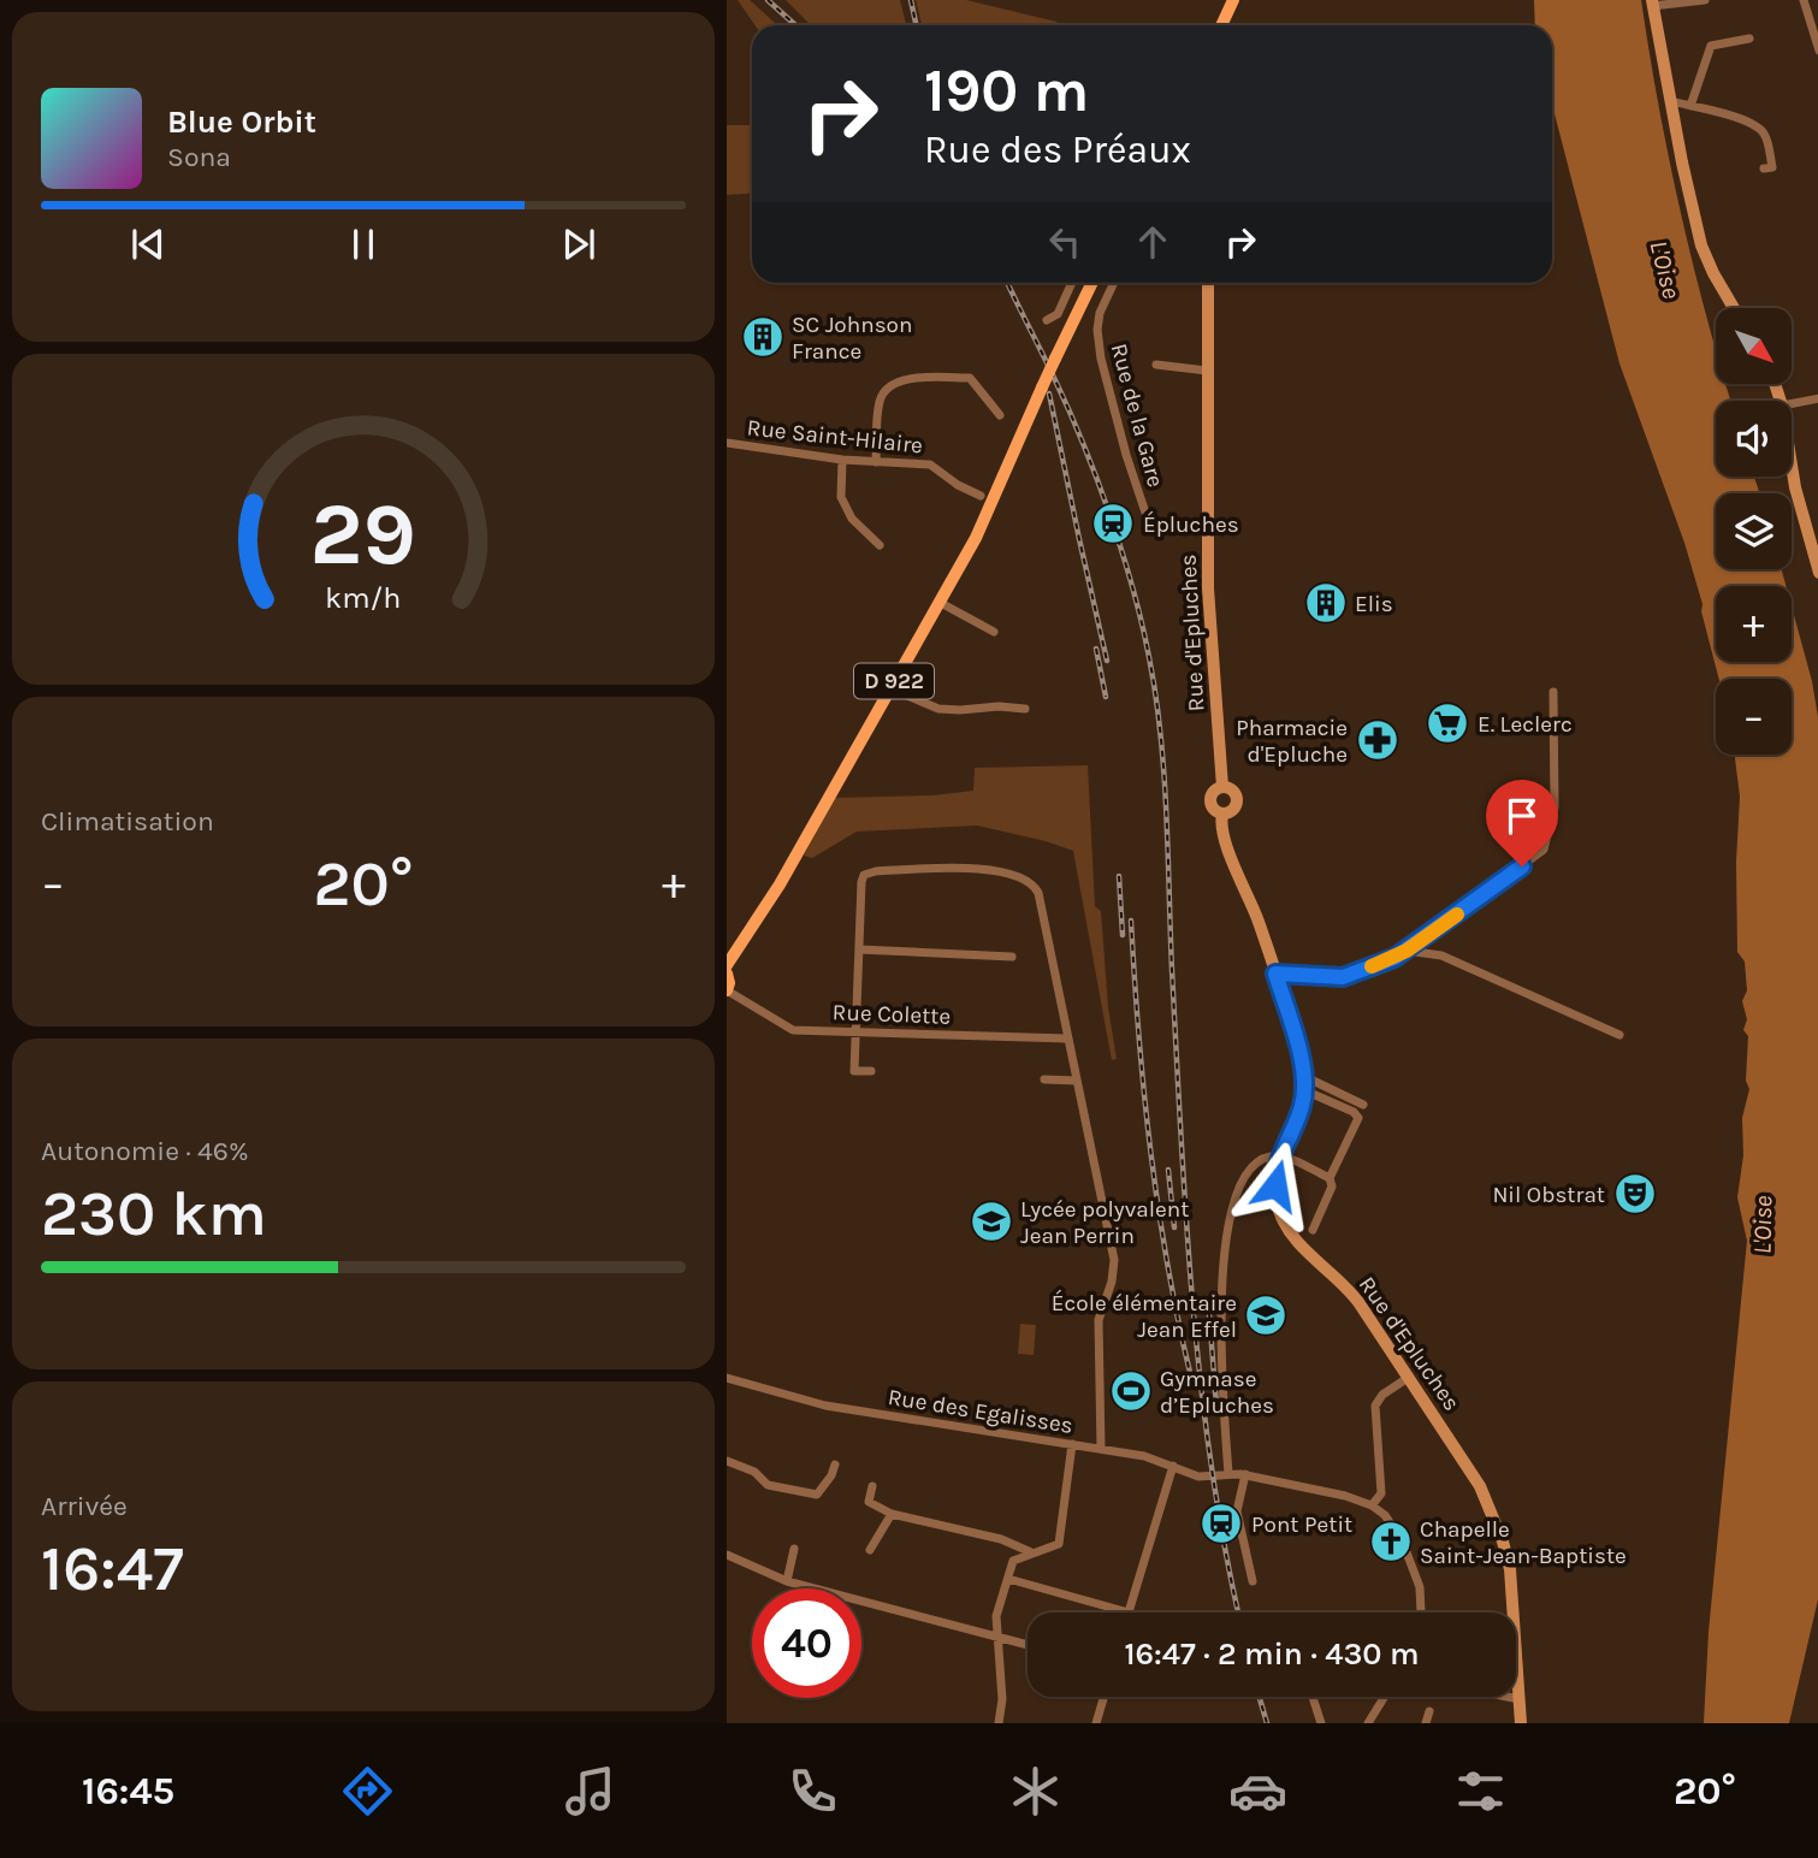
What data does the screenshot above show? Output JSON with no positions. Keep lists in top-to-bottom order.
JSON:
{
  "streets": {
    "main road": ["D 922"],
    "street": [
      "Rue de la Gare",
      "Rue Saint-Hilaire",
      "Rue d'Epluches",
      "Rue Colette",
      "Rue des Egalisses"
    ]
  },
  "water": ["L'Oise"],
  "places": {
    "building": ["SC Johnson France", "Elis"],
    "station": ["Épluches", "Pont Petit"],
    "supermarket": ["E. Leclerc"],
    "pharmacy": ["Pharmacie d'Epluche"],
    "theatre": ["Nil Obstrat"],
    "school or university": ["Lycée polyvalent Jean Perrin", "École élémentaire Jean Effel"],
    "sports": ["Gymnase d’Epluches"],
    "church": ["Chapelle Saint-Jean-Baptiste"]
  },
  "north": "bottom right",
  "page": {
    "turn": ["190 m", "Rue des Préaux"],
    "song": ["Blue Orbit", "Sona"],
    "map_buttons": ["+", "−"],
    "tile": [
      "Climatisation",
      ["Autonomie · 46%", "230 km"],
      ["Arrivée", "16:47"]
    ],
    "heat": ["−", "20°", "+"],
    "limit": "40",
    "trip": "16:47 · 2 min · 430 m",
    "tabs": ["16:45", "20°"],
    "gauge": ["29", "km/h"]
  }
}
